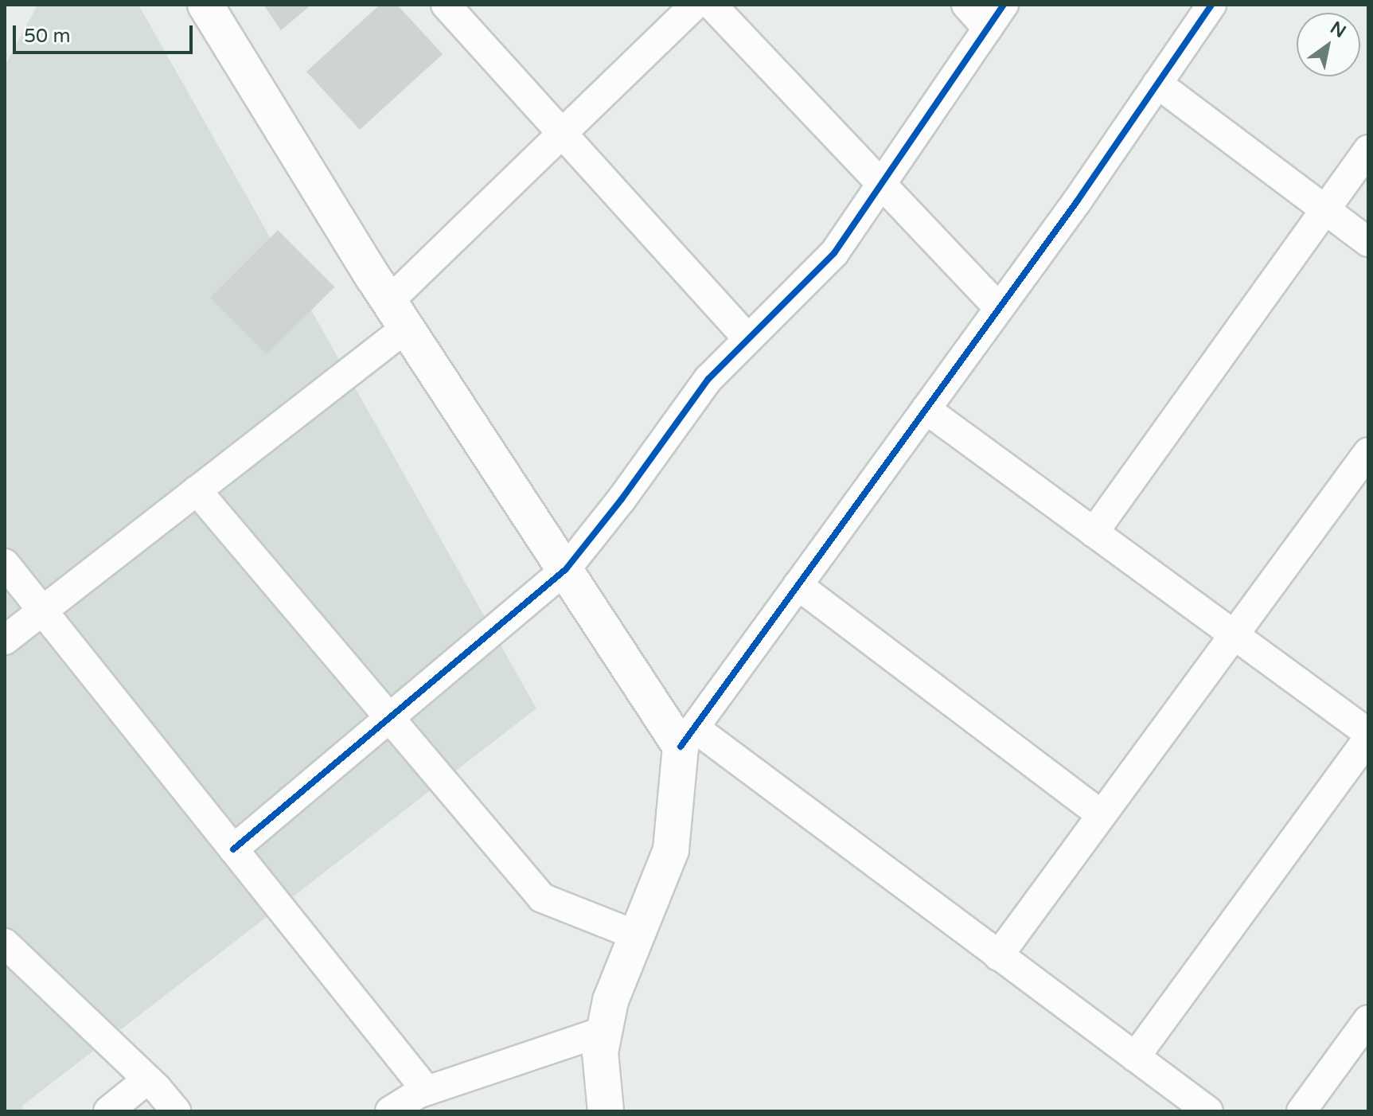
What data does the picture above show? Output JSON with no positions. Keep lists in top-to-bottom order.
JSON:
{
  "scale_bar": "50 m",
  "north": "top right"
}
